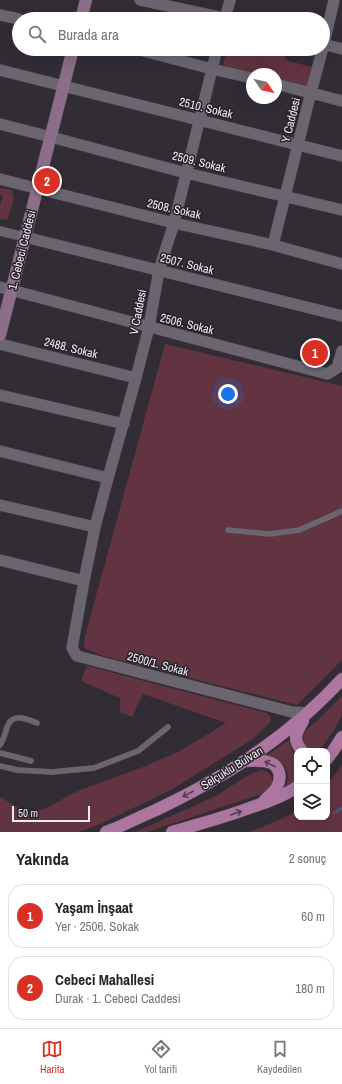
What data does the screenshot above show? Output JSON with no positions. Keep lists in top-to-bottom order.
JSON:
{
  "streets": {
    "main road": ["1. Cebeci Caddesi", "Selçuklu Bulvarı"],
    "street": [
      "2510. Sokak",
      "Y Caddesi",
      "2509. Sokak",
      "2508. Sokak",
      "2507. Sokak",
      "V Caddesi",
      "2506. Sokak",
      "2488. Sokak",
      "2500/1. Sokak"
    ]
  },
  "crossings": [
    ["2510. Sokak", "Y Caddesi"],
    ["2510. Sokak", "1. Cebeci Caddesi"],
    ["2510. Sokak", "V Caddesi"],
    ["Y Caddesi", "2509. Sokak"],
    ["Y Caddesi", "2508. Sokak"],
    ["2509. Sokak", "1. Cebeci Caddesi"],
    ["2509. Sokak", "V Caddesi"],
    ["2508. Sokak", "1. Cebeci Caddesi"],
    ["2508. Sokak", "V Caddesi"],
    ["1. Cebeci Caddesi", "2507. Sokak"],
    ["1. Cebeci Caddesi", "2506. Sokak"],
    ["2507. Sokak", "V Caddesi"],
    ["V Caddesi", "2506. Sokak"],
    ["V Caddesi", "2488. Sokak"],
    ["V Caddesi", "2500/1. Sokak"],
    ["2500/1. Sokak", "Selçuklu Bulvarı"]
  ],
  "scale_bar": "50 m",
  "north": "bottom right",
  "page": {
    "search": "Burada ara",
    "pins": ["2", "1"],
    "scale": "50 m",
    "heading": ["Yakında", "2 sonuç"],
    "list": [
      {
        "mark": "1",
        "name": "Yaşam İnşaat",
        "note": "Yer · 2506. Sokak",
        "value": "60 m"
      },
      {
        "mark": "2",
        "name": "Cebeci Mahallesi",
        "note": "Durak · 1. Cebeci Caddesi",
        "value": "180 m"
      }
    ],
    "nav": ["Harita", "Yol tarifi", "Kaydedilen"]
  }
}
